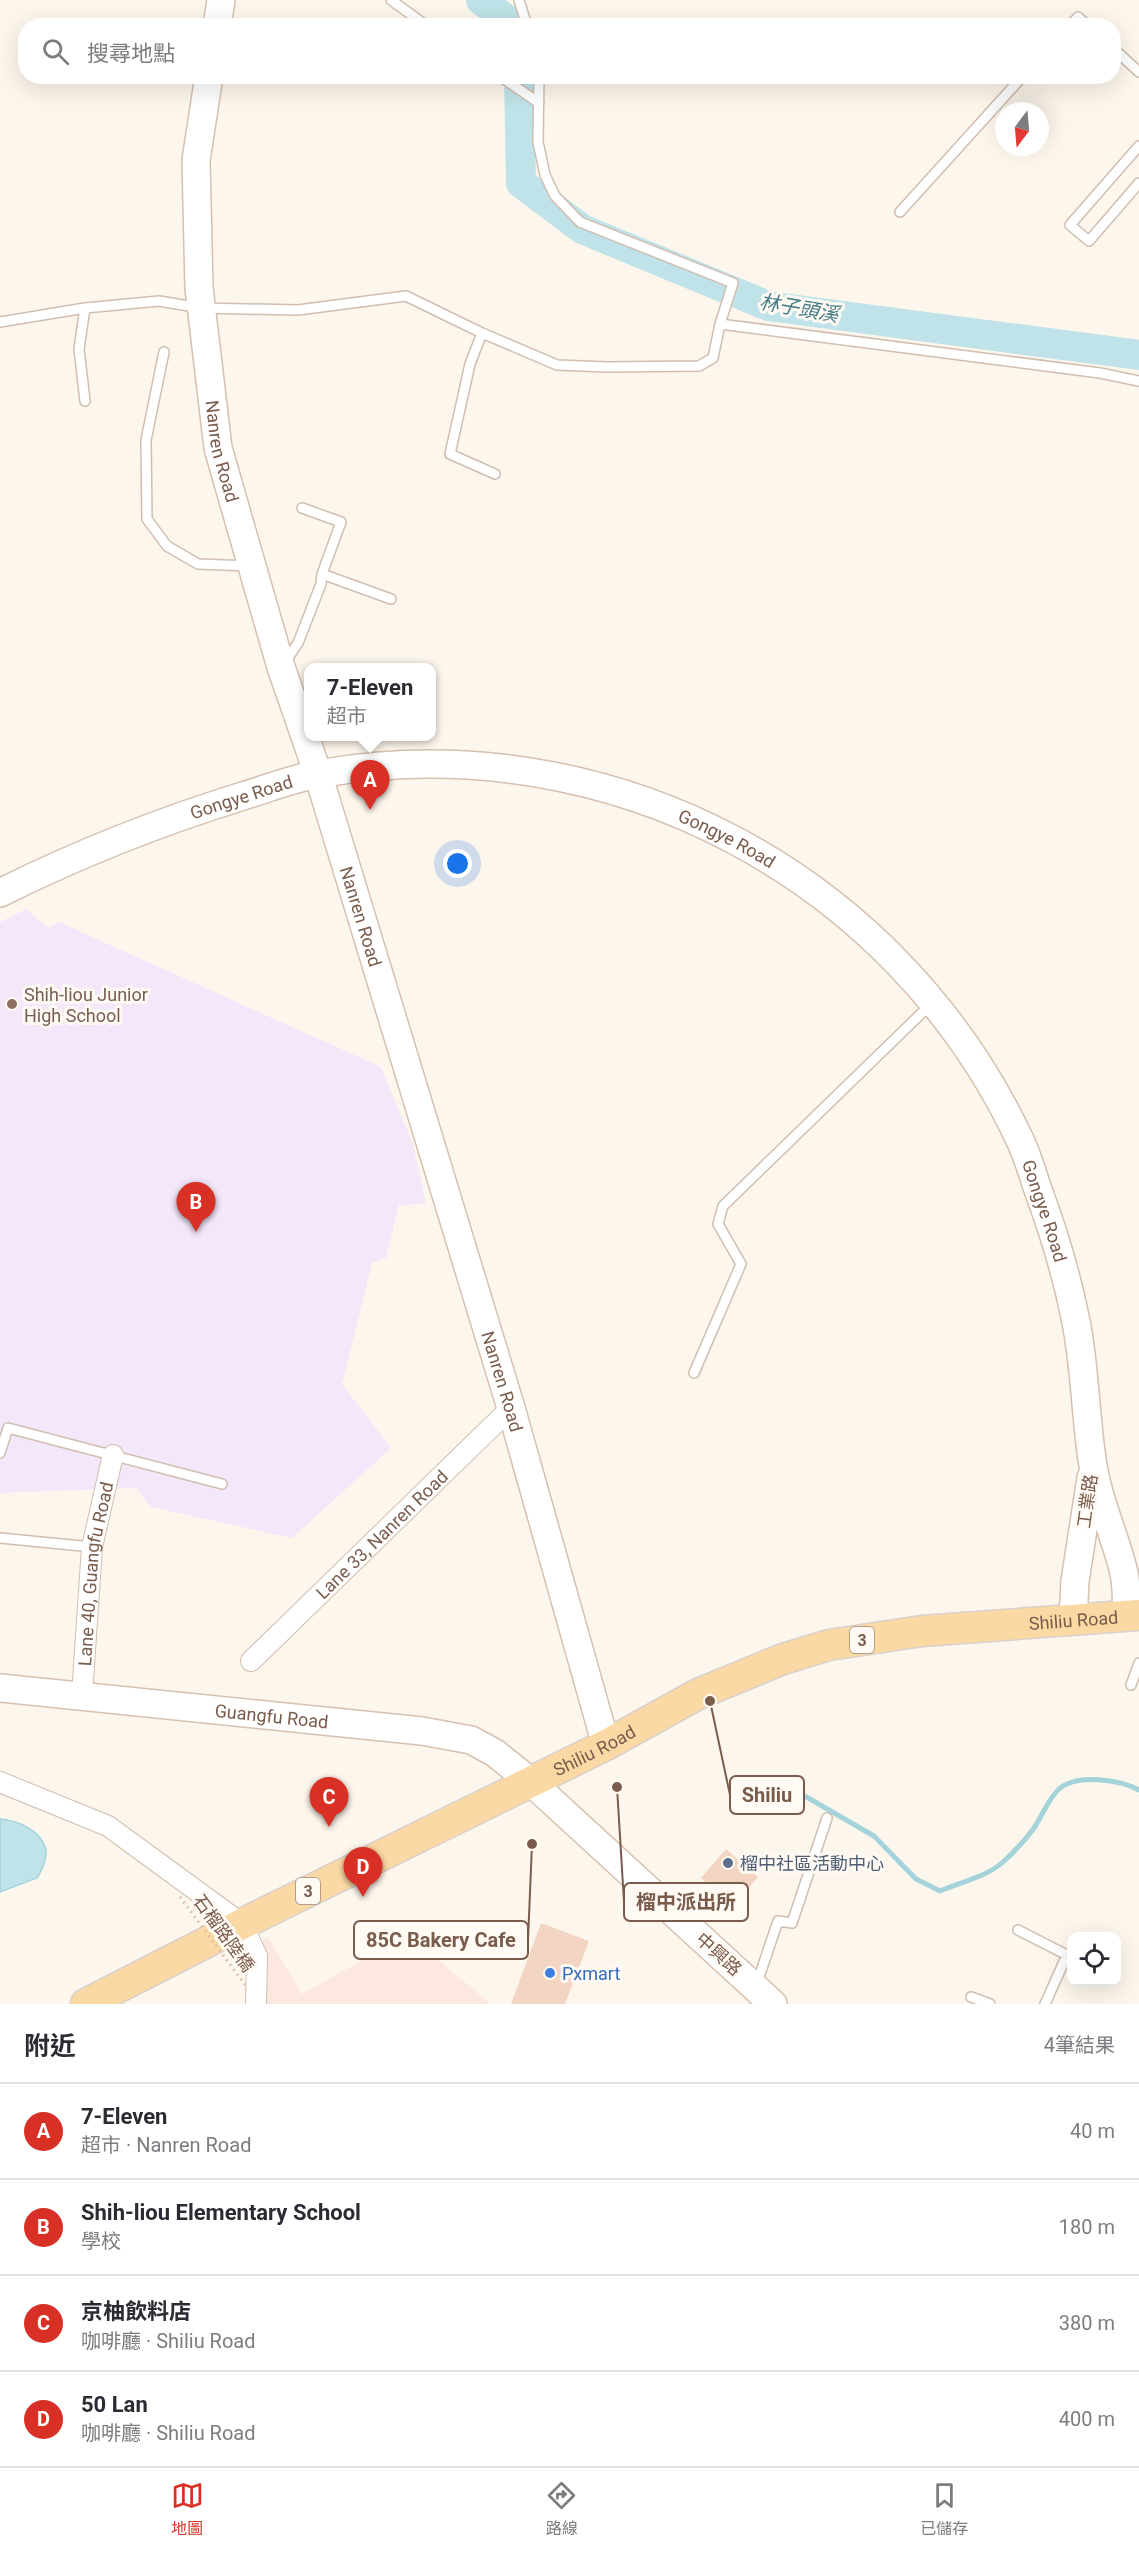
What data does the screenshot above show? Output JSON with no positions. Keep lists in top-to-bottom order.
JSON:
{
  "streets": {
    "main road": ["Shiliu Road", "3"],
    "street": [
      "Nanren Road",
      "Gongye Road",
      "工業路",
      "Lane 33, Nanren Road",
      "Lane 40, Guangfu Road",
      "Guangfu Road",
      "中興路"
    ],
    "path": ["石榴路陸橋"]
  },
  "crossings": [
    ["Nanren Road", "Gongye Road"],
    ["Nanren Road", "Lane 33, Nanren Road"],
    ["Nanren Road", "Shiliu Road"],
    ["Gongye Road", "工業路"],
    ["工業路", "Shiliu Road"],
    ["Lane 40, Guangfu Road", "Guangfu Road"],
    ["Shiliu Road", "Guangfu Road"],
    ["Shiliu Road", "中興路"],
    ["Guangfu Road", "中興路"]
  ],
  "water": ["林子頭溪"],
  "places": [
    "Shih-liou Junior High School",
    "Shiliu",
    "榴中派出所",
    "85C Bakery Cafe",
    "榴中社區活動中心",
    "Pxmart"
  ],
  "north": "bottom",
  "page": {
    "search": "搜尋地點",
    "popup": ["7-Eleven", "超市"],
    "pins": [
      "A",
      "B",
      "C",
      "D"
    ],
    "heading": ["附近", "4筆結果"],
    "list": [
      {
        "mark": "A",
        "name": "7-Eleven",
        "note": "超市 · Nanren Road",
        "value": "40 m"
      },
      {
        "mark": "B",
        "name": "Shih-liou Elementary School",
        "note": "學校",
        "value": "180 m"
      },
      {
        "mark": "C",
        "name": "京柚飲料店",
        "note": "咖啡廳 · Shiliu Road",
        "value": "380 m"
      },
      {
        "mark": "D",
        "name": "50 Lan",
        "note": "咖啡廳 · Shiliu Road",
        "value": "400 m"
      }
    ],
    "nav": ["地圖", "路線", "已儲存"]
  }
}
